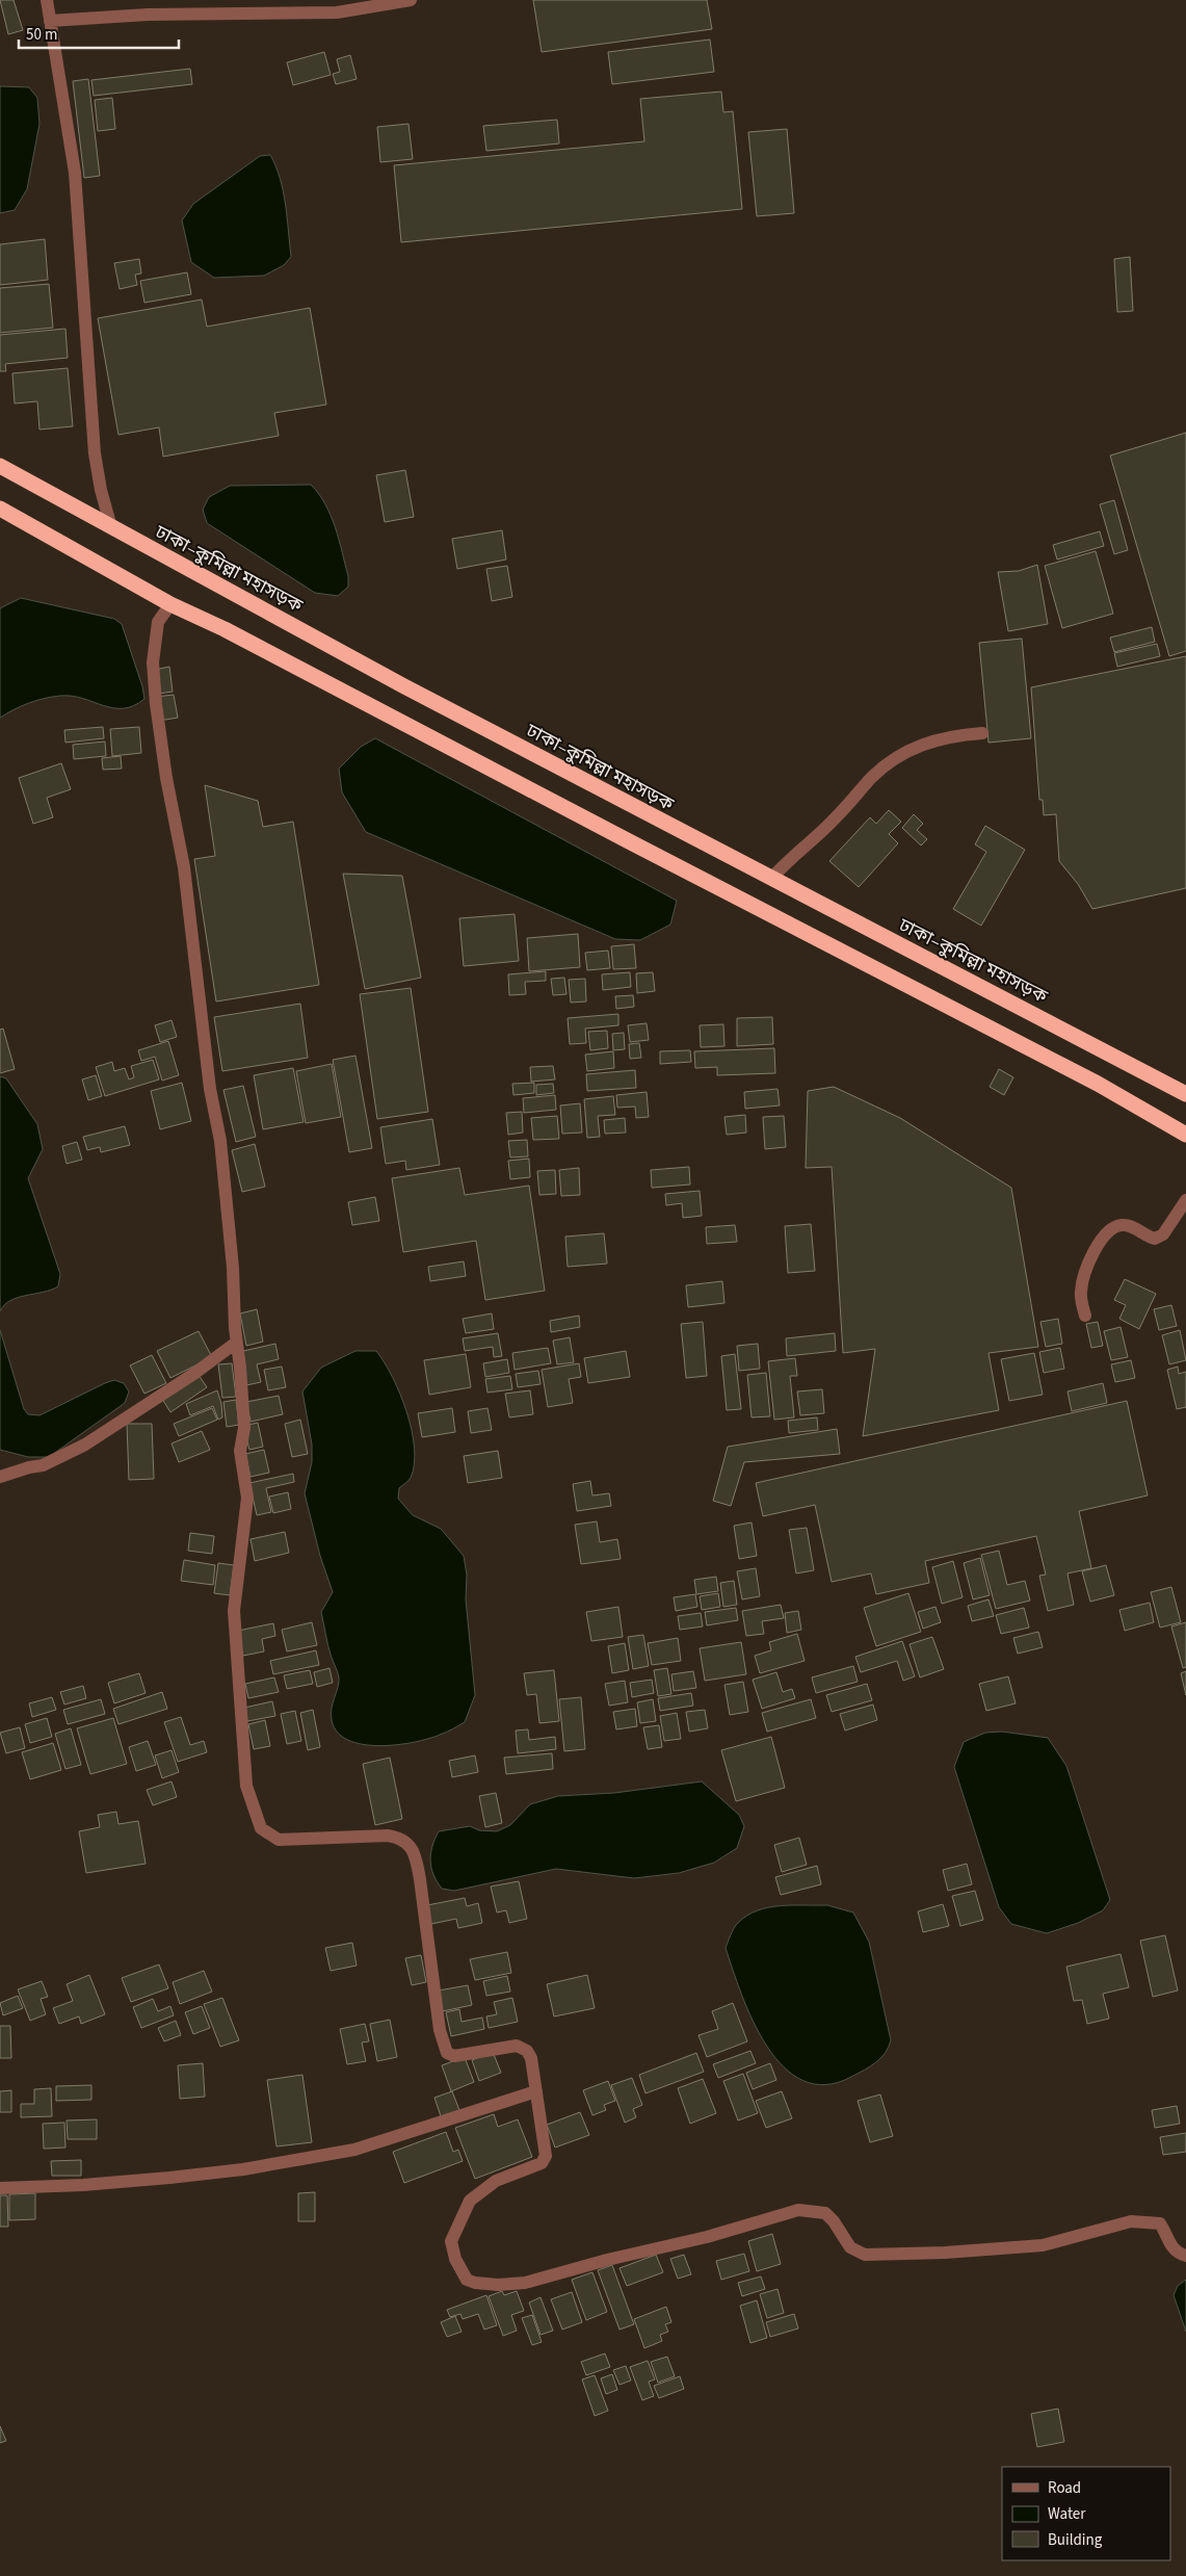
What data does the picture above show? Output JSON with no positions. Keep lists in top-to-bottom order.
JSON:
{
  "streets": {
    "highway": ["ঢাকা–কুমিল্লা মহাসড়ক"]
  },
  "legend": ["Road", "Water", "Building"],
  "scale_bar": "50 m"
}
